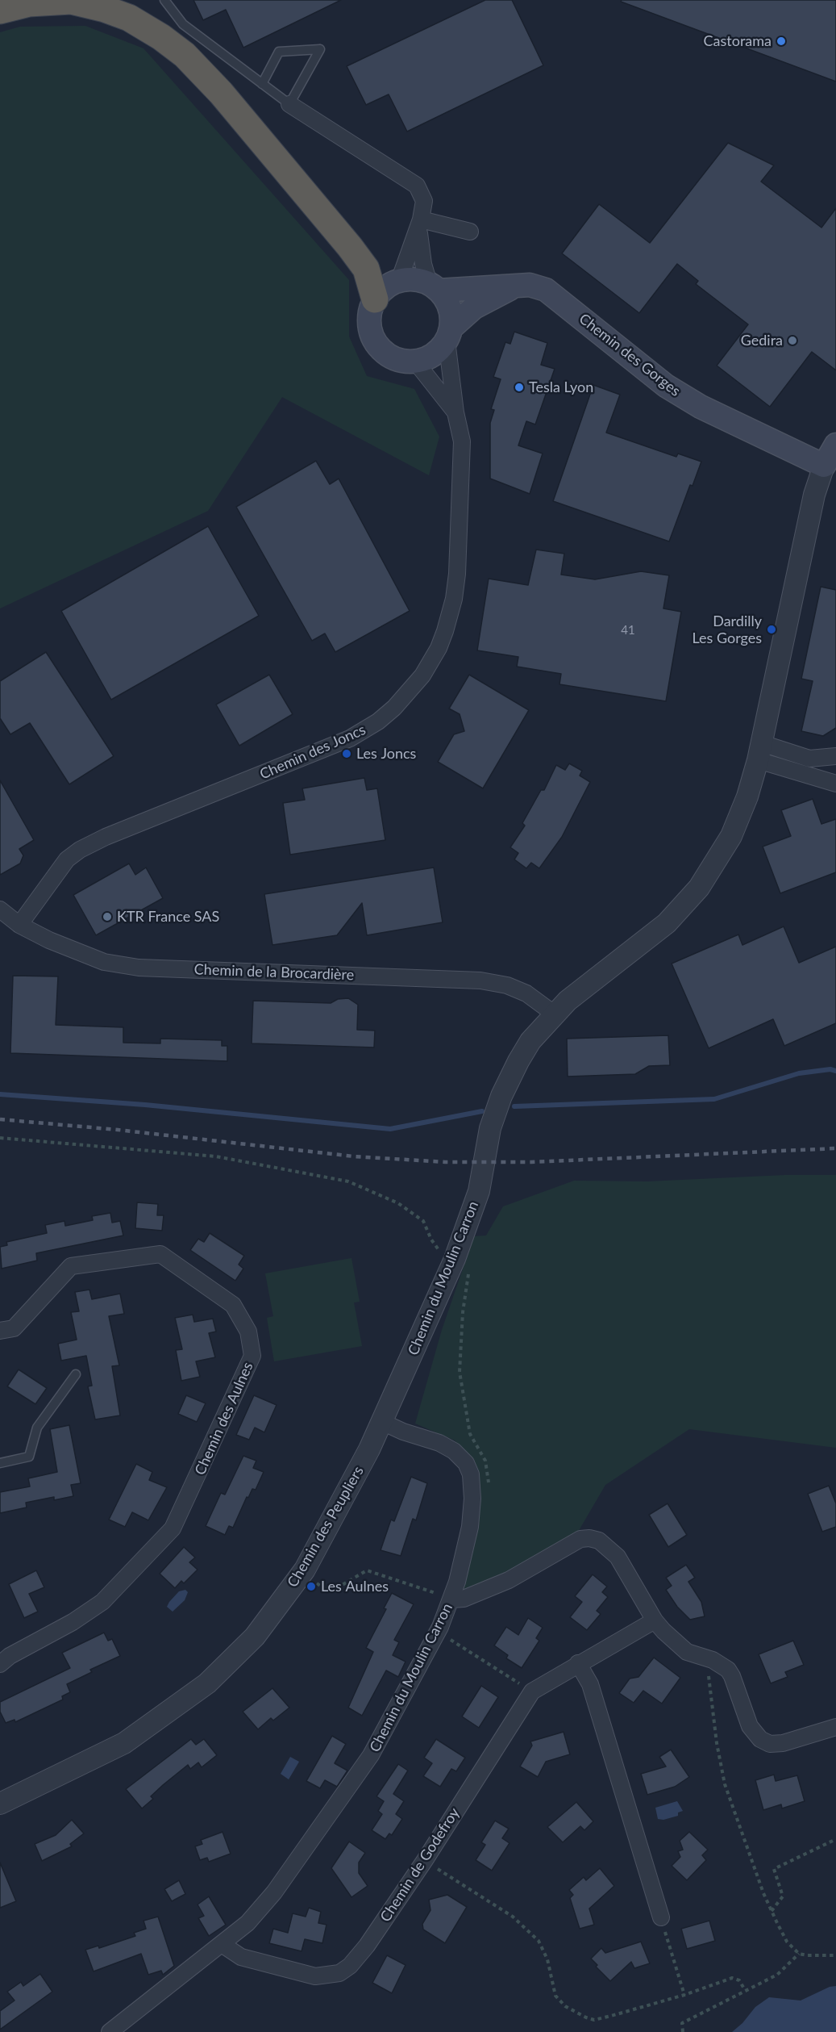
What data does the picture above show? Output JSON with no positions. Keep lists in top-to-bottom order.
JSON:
{
  "streets": {
    "main road": ["Chemin des Gorges", "Chemin du Moulin Carron"],
    "street": [
      "Chemin des Joncs",
      "Chemin de la Brocardière",
      "Chemin des Aulnes",
      "Chemin des Peupliers",
      "Chemin de Godefroy"
    ]
  },
  "crossings": [
    ["Chemin des Gorges", "Chemin des Joncs"],
    ["Chemin des Gorges", "Chemin du Moulin Carron"],
    ["Chemin des Joncs", "Chemin de la Brocardière"],
    ["Chemin de la Brocardière", "Chemin du Moulin Carron"],
    ["Chemin du Moulin Carron", "Chemin des Peupliers"],
    ["Chemin du Moulin Carron", "Chemin de Godefroy"]
  ],
  "places": [
    "Castorama",
    "Gedira",
    "Tesla Lyon",
    "Dardilly Les Gorges",
    "Les Joncs",
    "KTR France SAS",
    "Les Aulnes"
  ],
  "house_numbers": ["41"]
}
